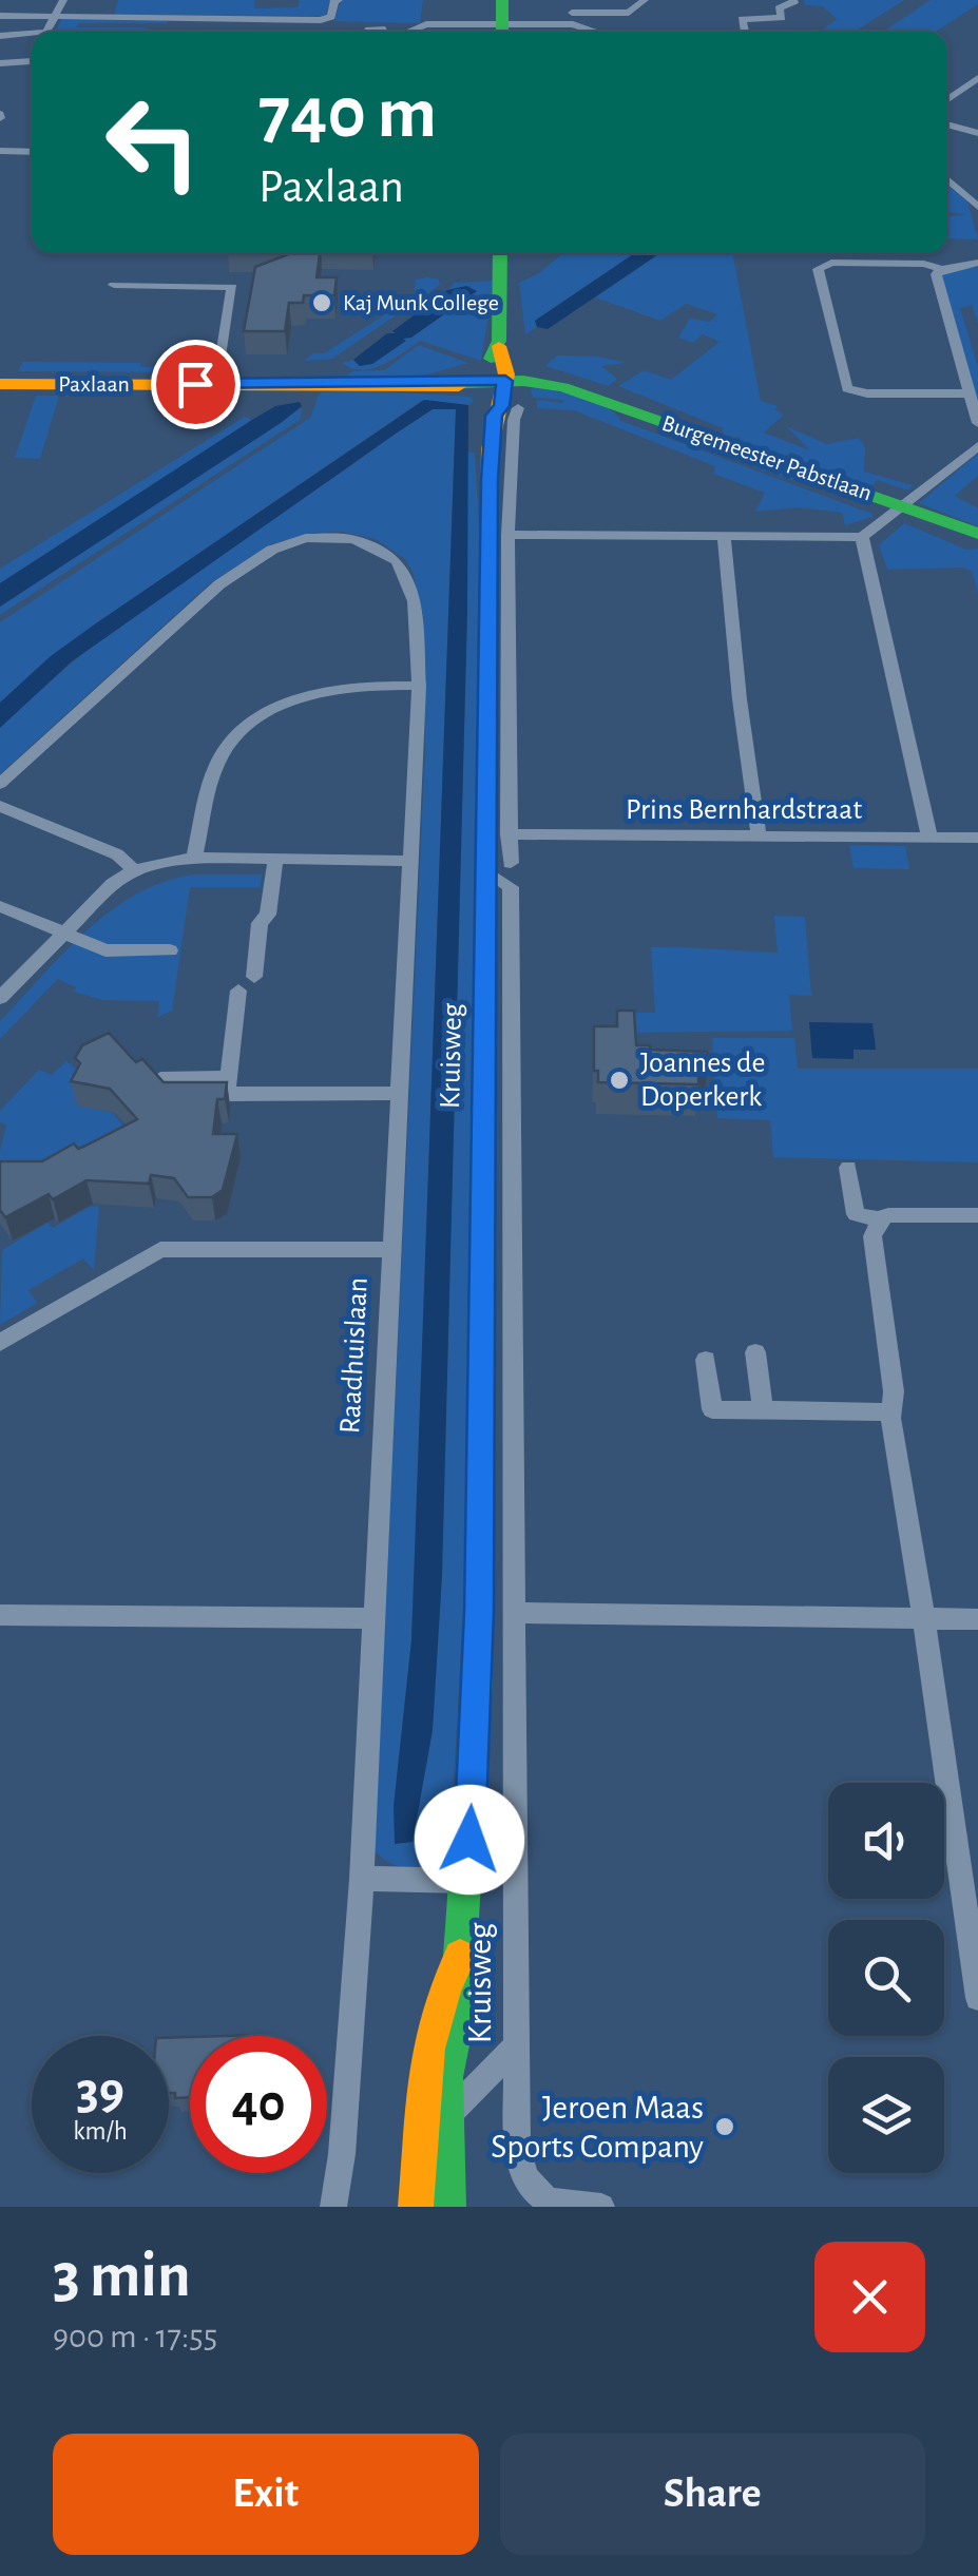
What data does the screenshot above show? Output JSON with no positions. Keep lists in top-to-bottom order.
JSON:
{
  "streets": {
    "street": [
      "Paxlaan",
      "Burgemeester Pabstlaan",
      "Prins Bernhardstraat",
      "Kruisweg",
      "Raadhuislaan"
    ]
  },
  "crossings": [
    ["Paxlaan", "Burgemeester Pabstlaan"],
    ["Paxlaan", "Kruisweg"],
    ["Burgemeester Pabstlaan", "Kruisweg"]
  ],
  "places": ["Kaj Munk College", "Joannes de Doperkerk", "Jeroen Maas Sports Company"],
  "page": {
    "turn": ["740 m", "Paxlaan"],
    "speed": "39 km/h",
    "limit": "40",
    "heading": ["3 min", "900 m · 17:55"],
    "buttons": ["Exit", "Share"]
  }
}
